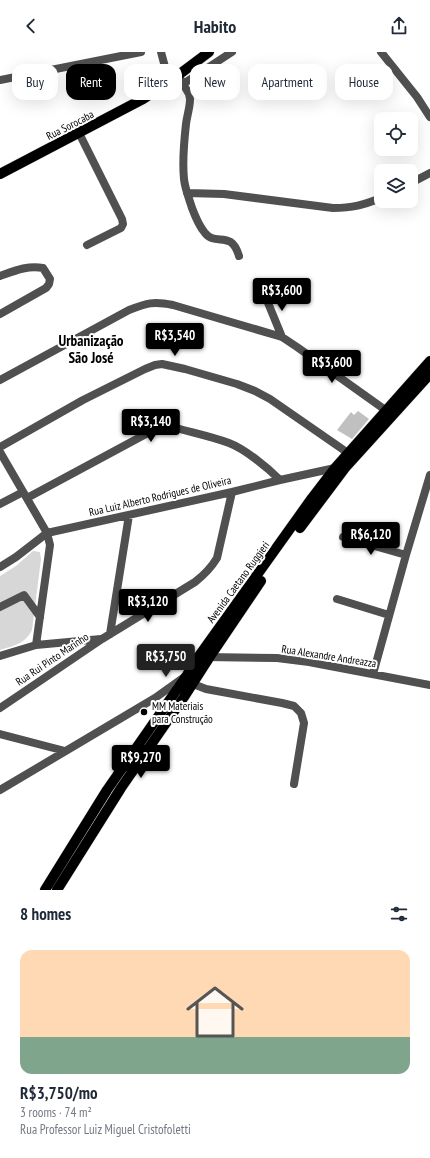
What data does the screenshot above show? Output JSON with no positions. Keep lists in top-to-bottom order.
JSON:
{
  "streets": {
    "main road": ["Rua Sorocaba", "Avenida Caetano Ruggieri"],
    "street": ["Rua Luiz Alberto Rodrigues de Oliveira", "Rua Alexandre Andreazza", "Rua Rui Pinto Marinho"]
  },
  "crossings": [
    ["Rua Luiz Alberto Rodrigues de Oliveira", "Avenida Caetano Ruggieri"],
    ["Rua Luiz Alberto Rodrigues de Oliveira", "Rua Rui Pinto Marinho"],
    ["Avenida Caetano Ruggieri", "Rua Alexandre Andreazza"]
  ],
  "districts": ["Urbanização São José"],
  "places": ["MM Materiais para Construção"],
  "page": {
    "header": "Habito",
    "chip": [
      "Buy",
      "Rent",
      "Filters",
      "New",
      "Apartment",
      "House"
    ],
    "price": [
      "R$3,600",
      "R$3,540",
      "R$3,600",
      "R$3,140",
      "R$6,120",
      "R$3,120",
      "R$3,750",
      "R$9,270"
    ],
    "heading": "8 homes",
    "list": [
      {
        "name": "R$3,750/mo",
        "note": "3 rooms · 74 m² · Rua Professor Luiz Miguel Cristofoletti"
      }
    ]
  }
}
